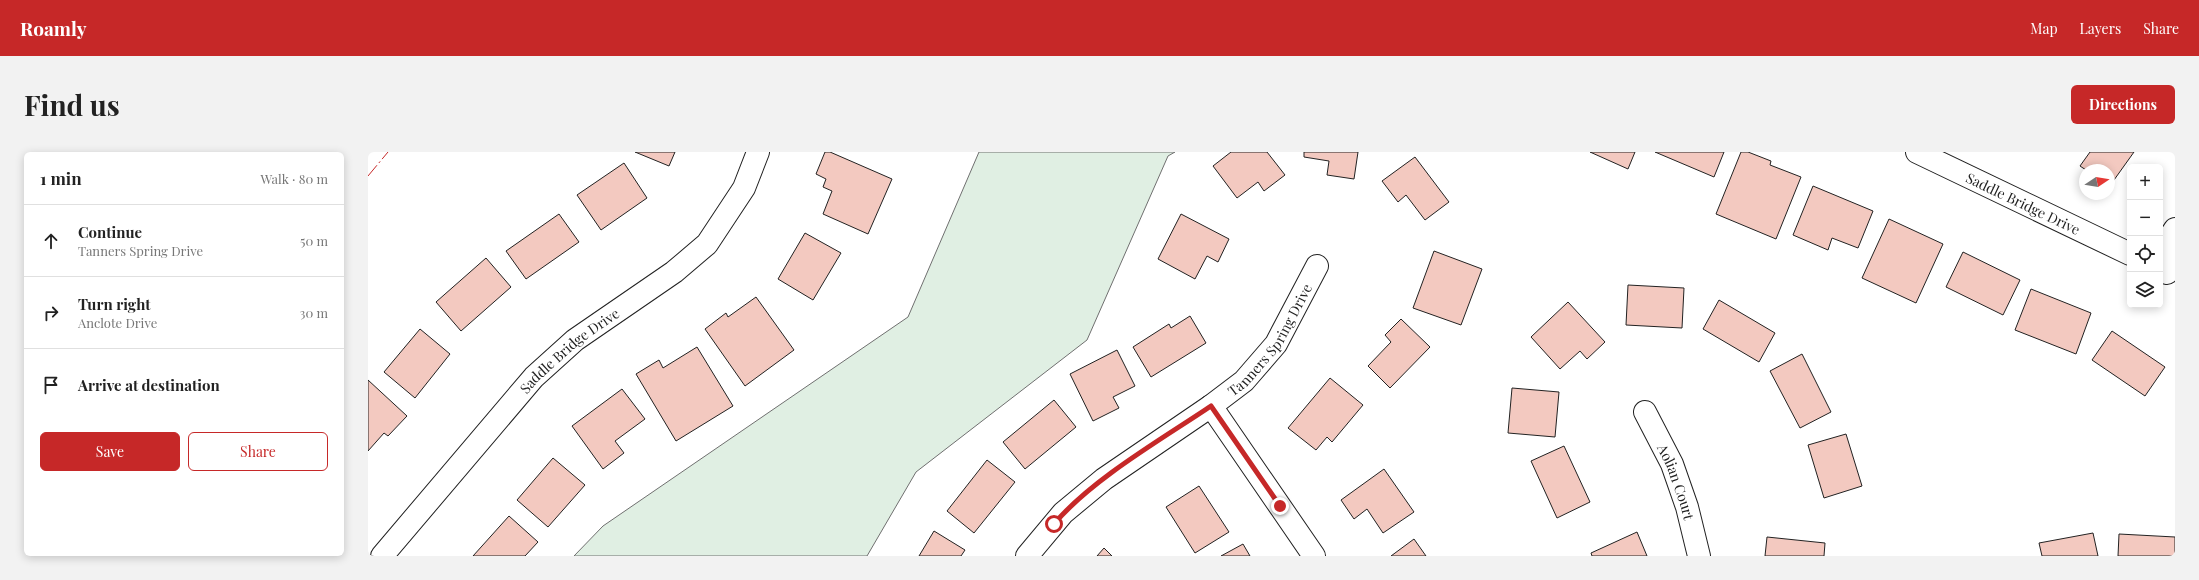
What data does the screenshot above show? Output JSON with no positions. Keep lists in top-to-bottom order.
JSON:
{
  "streets": {
    "street": ["Saddle Bridge Drive", "Tanners Spring Drive", "Aolian Court"]
  },
  "north": "right",
  "page": {
    "header": "Roamly",
    "nav": ["Map", "Layers", "Share"],
    "buttons": [
      "Directions",
      ["Save", "Share"]
    ],
    "title": "Find us",
    "heading": ["1 min", "Walk · 80 m"],
    "map_buttons": ["+", "−"],
    "list": [
      ["Continue", "Tanners Spring Drive", "50 m"],
      ["Turn right", "Anclote Drive", "30 m"],
      "Arrive at destination"
    ]
  }
}
